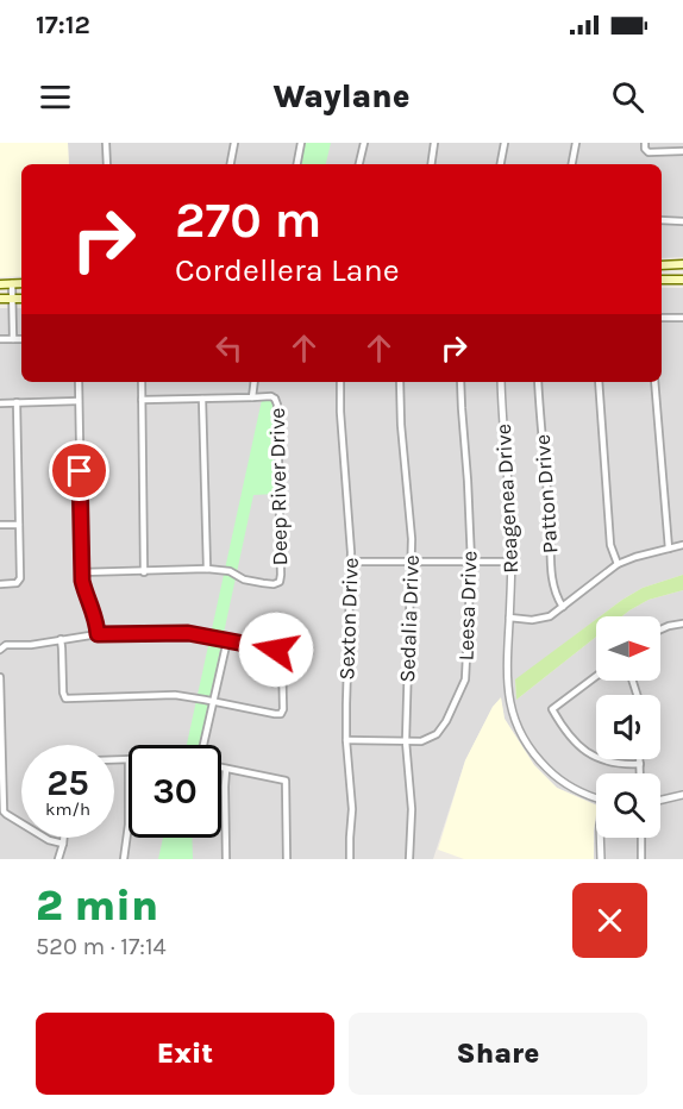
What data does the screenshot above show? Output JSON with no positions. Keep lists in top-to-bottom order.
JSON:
{
  "streets": {
    "street": [
      "Deep River Drive",
      "Patton Drive",
      "Reagenea Drive",
      "Leesa Drive",
      "Sexton Drive",
      "Sedalia Drive"
    ]
  },
  "crossings": [
    ["Leesa Drive", "Sexton Drive"],
    ["Leesa Drive", "Sedalia Drive"]
  ],
  "north": "right",
  "page": {
    "status": "17:12",
    "header": "Waylane",
    "turn": ["270 m", "Cordellera Lane"],
    "speed": "25 km/h",
    "limit": "30",
    "heading": ["2 min", "520 m · 17:14"],
    "buttons": ["Exit", "Share"]
  }
}
